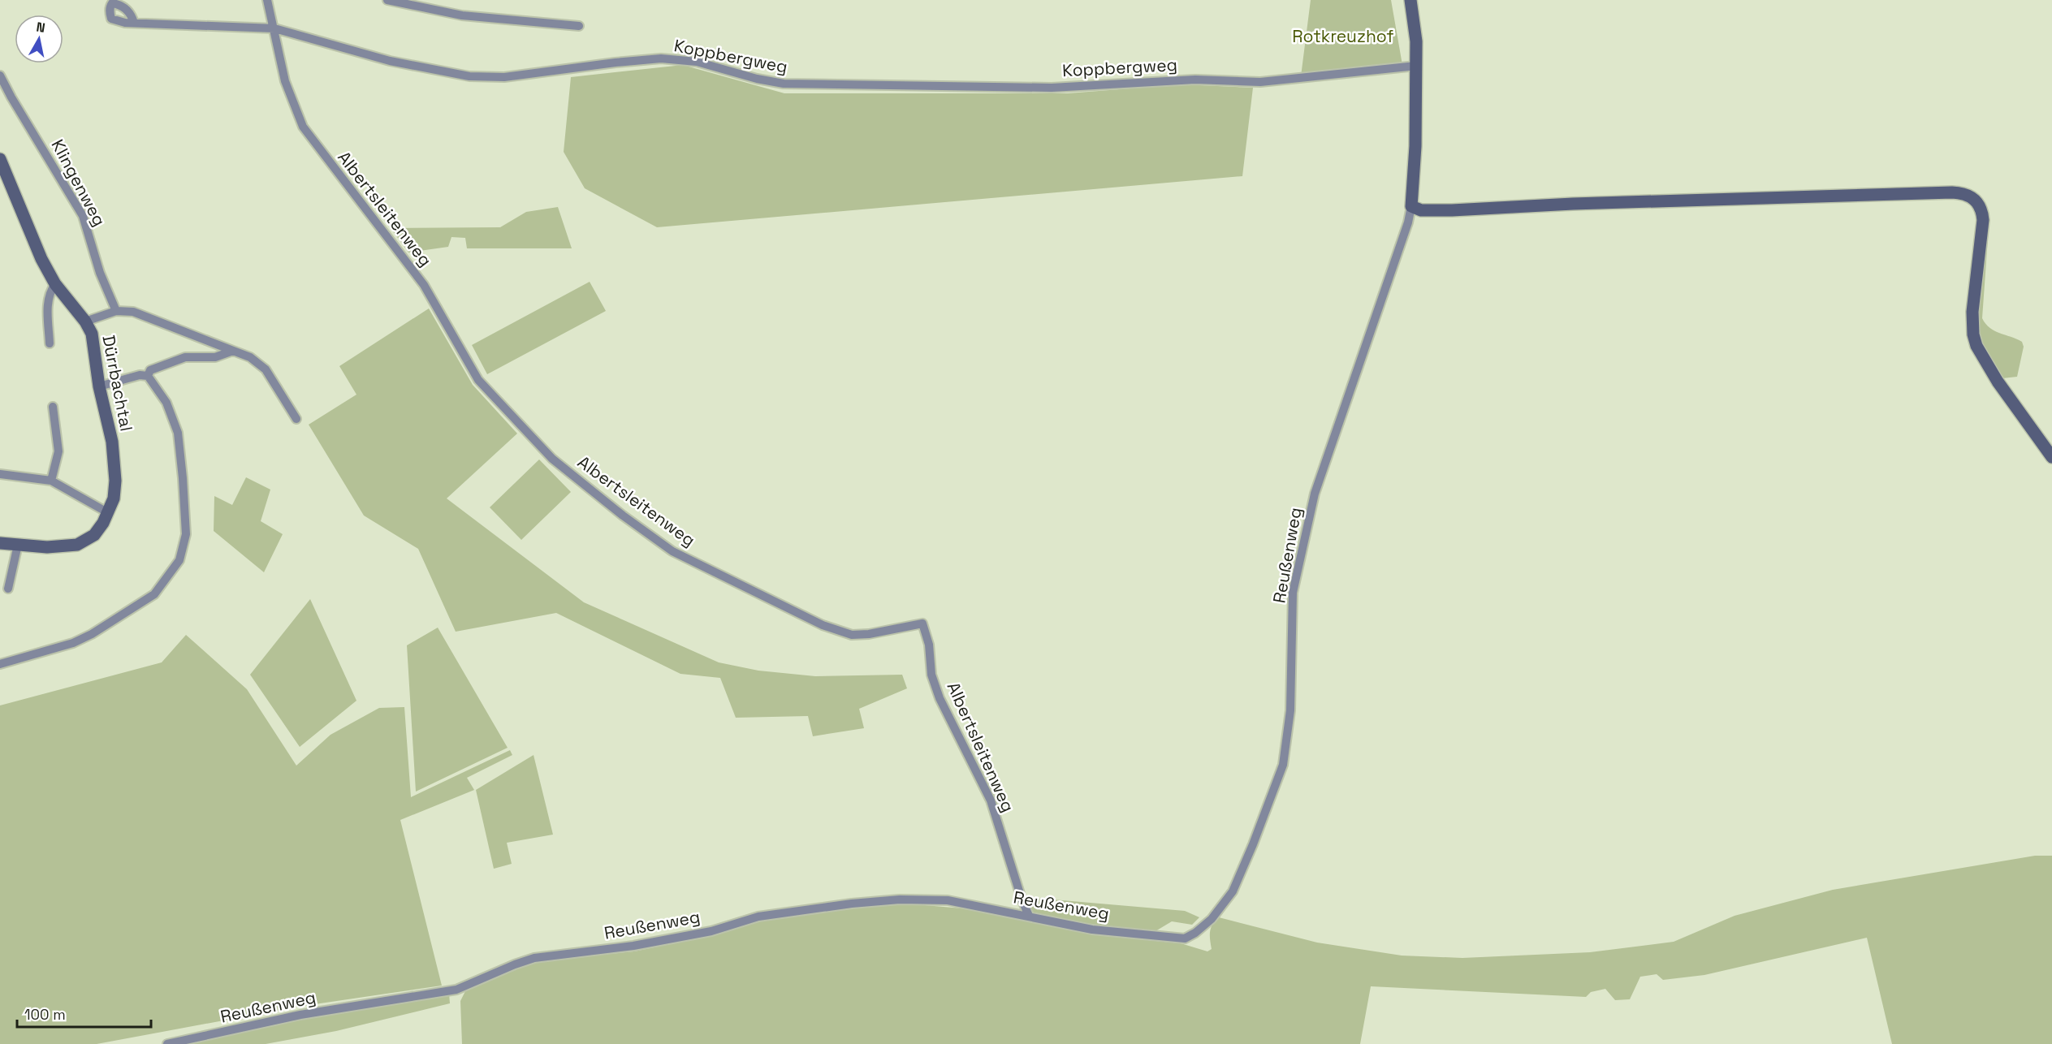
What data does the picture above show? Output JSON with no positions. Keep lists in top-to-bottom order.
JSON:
{
  "streets": {
    "street": [
      "Koppbergweg",
      "Klingenweg",
      "Albertsleitenweg",
      "Dürrbachtal",
      "Reußenweg"
    ]
  },
  "crossings": [
    ["Koppbergweg", "Albertsleitenweg"],
    ["Albertsleitenweg", "Reußenweg"]
  ],
  "parks": ["Rotkreuzhof"],
  "scale_bar": "100 m",
  "north": "top"
}
